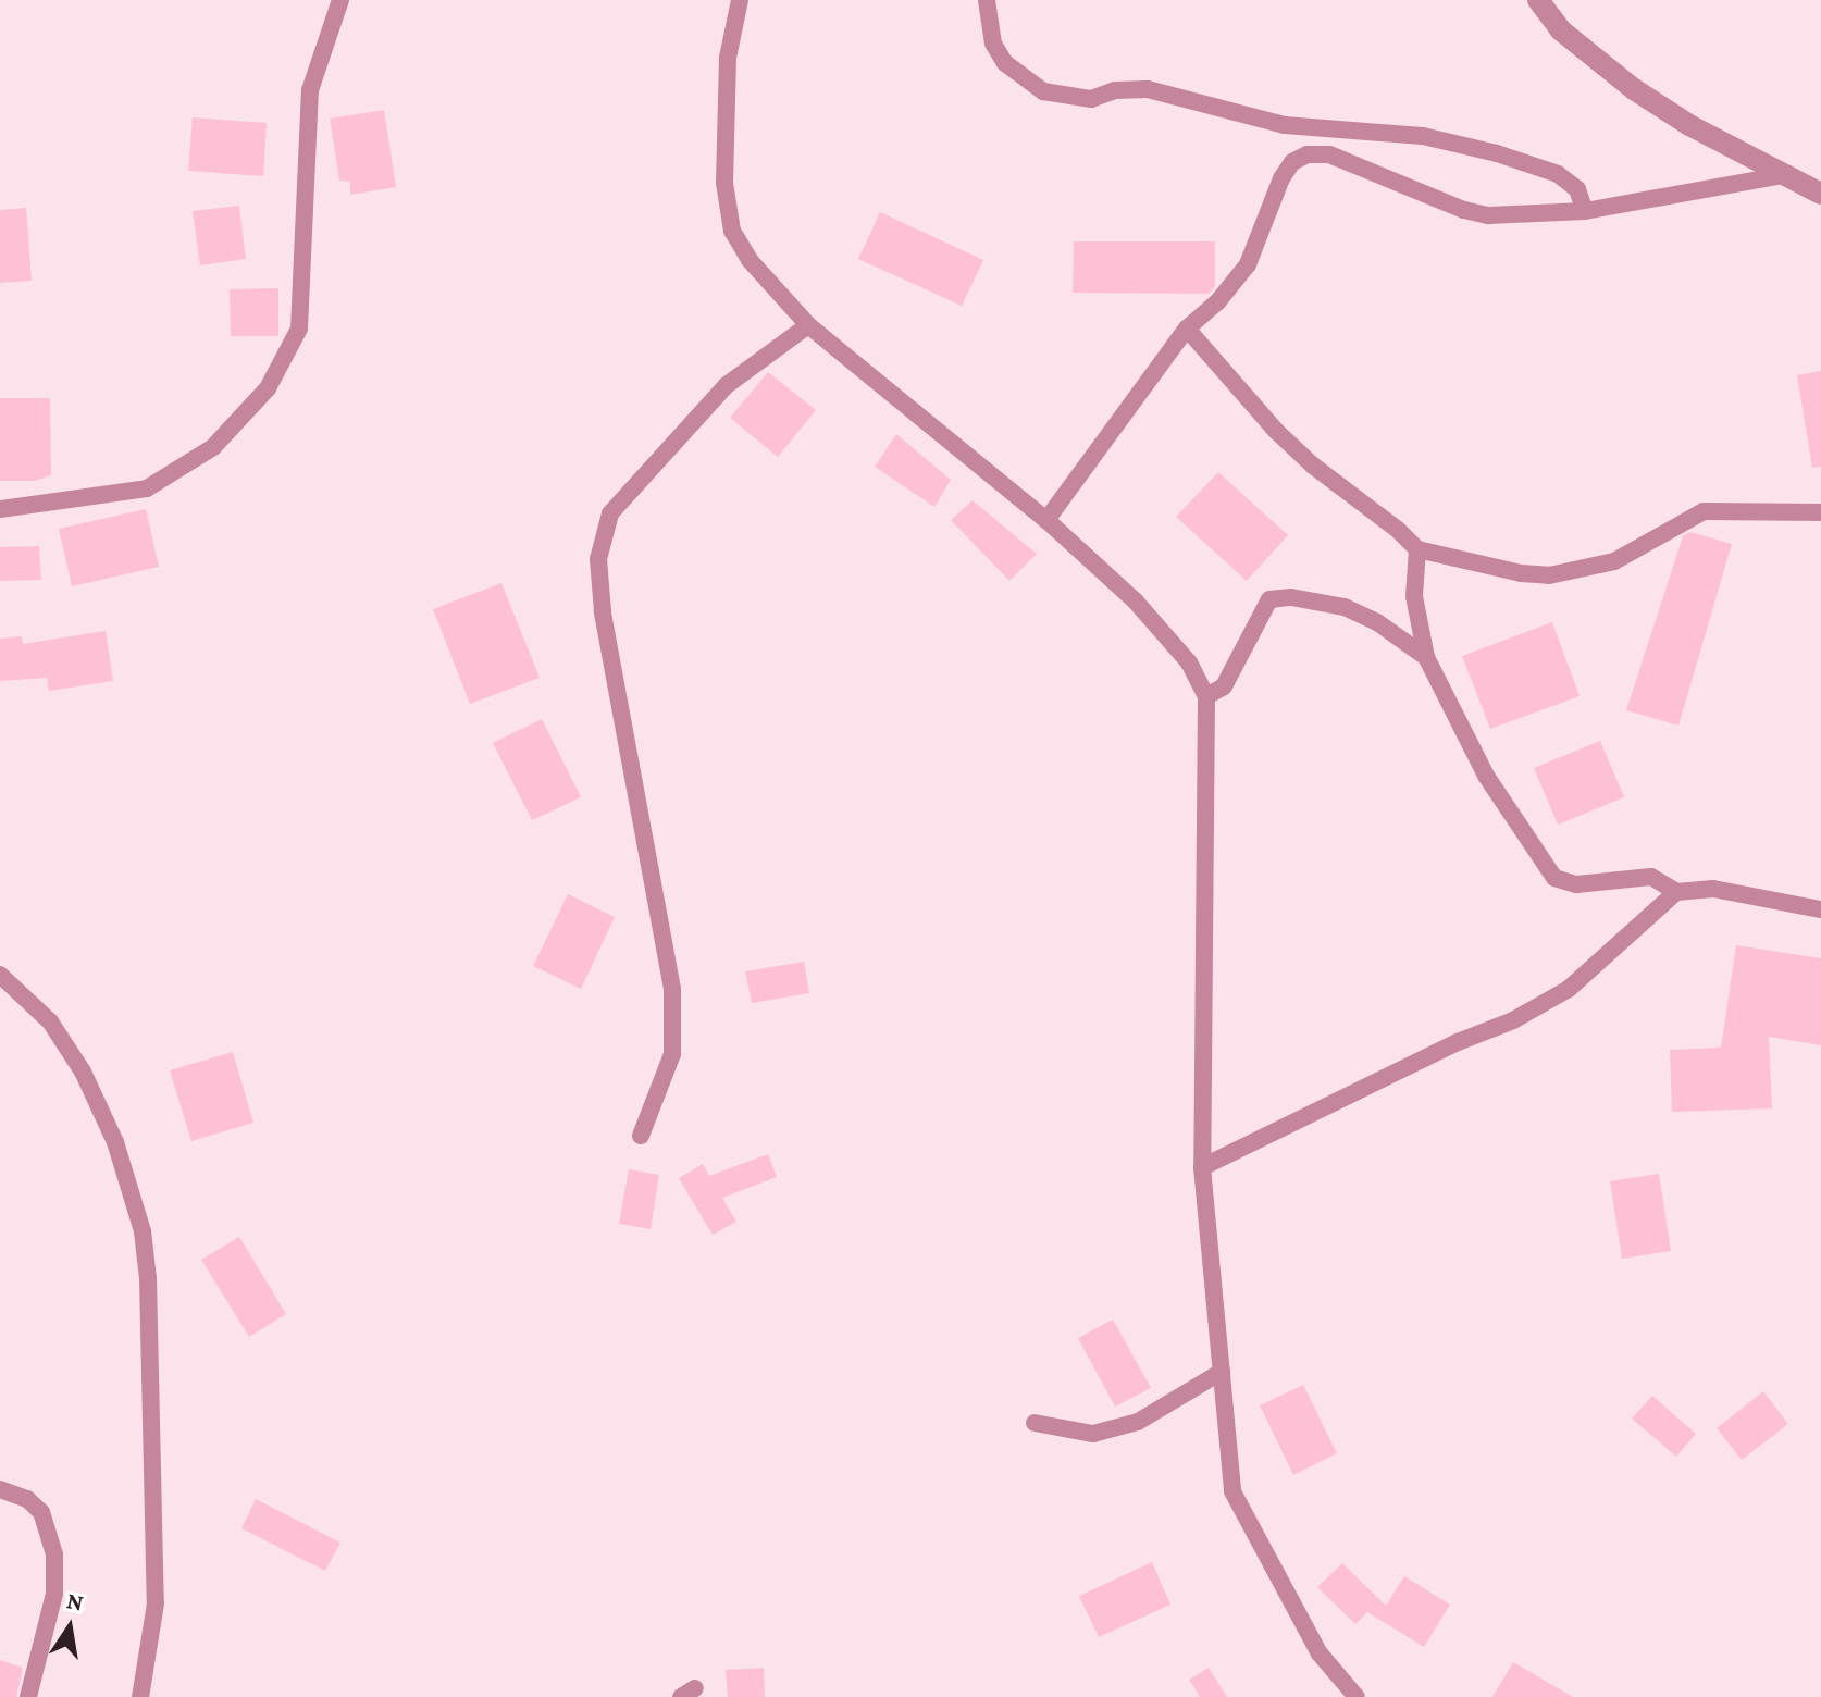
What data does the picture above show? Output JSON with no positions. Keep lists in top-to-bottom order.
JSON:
{
  "north": "top"
}
